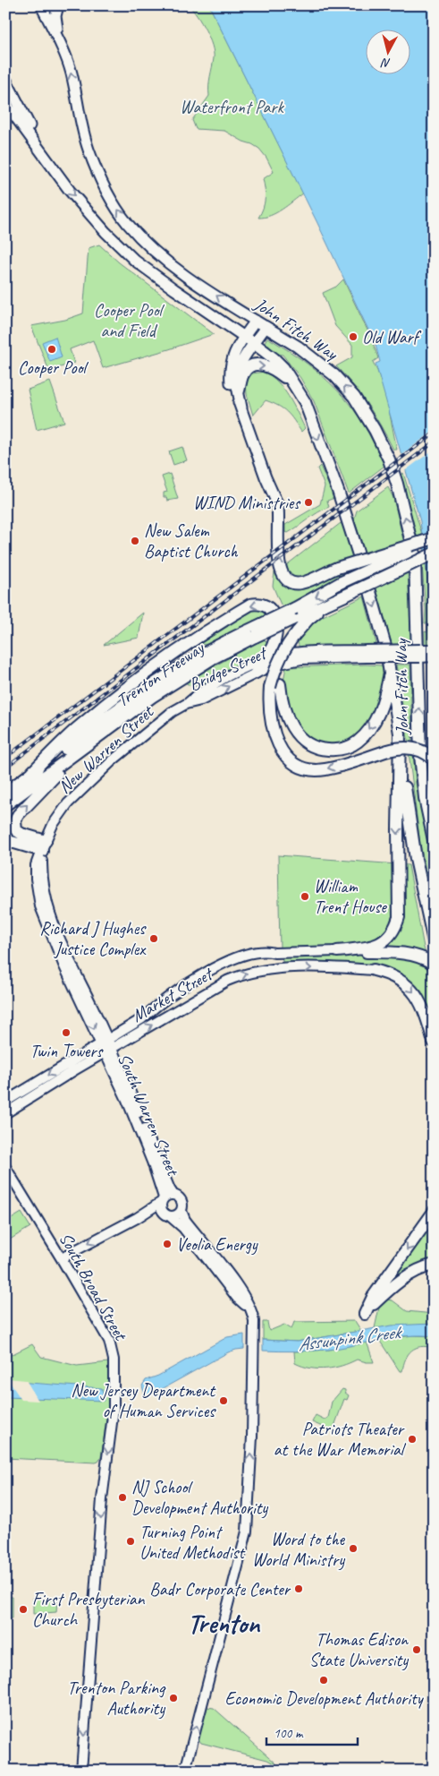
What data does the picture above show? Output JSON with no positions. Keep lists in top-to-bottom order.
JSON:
{
  "streets": {
    "highway": ["John Fitch Way", "Trenton Freeway"],
    "main road": [
      "Bridge Street",
      "New Warren Street",
      "Market Street",
      "South Warren Street",
      "South Broad Street"
    ]
  },
  "crossings": [
    ["Bridge Street", "New Warren Street"],
    ["New Warren Street", "Market Street"],
    ["New Warren Street", "South Warren Street"],
    ["Market Street", "South Warren Street"]
  ],
  "one_way": ["South Broad Street"],
  "districts": ["Trenton"],
  "water": ["Assunpink Creek"],
  "parks": ["Waterfront Park", "Cooper Pool and Field"],
  "places": [
    "Old Warf",
    "Cooper Pool",
    "WIND Ministries",
    "New Salem Baptist Church",
    "William Trent House",
    "Richard J Hughes Justice Complex",
    "Twin Towers",
    "Veolia Energy",
    "New Jersey Department of Human Services",
    "Patriots Theater at the War Memorial",
    "NJ School Development Authority",
    "Turning Point United Methodist",
    "Word to the World Ministry",
    "Badr Corporate Center",
    "First Presbyterian Church",
    "Thomas Edison State University",
    "Economic Development Authority",
    "Trenton Parking Authority"
  ],
  "scale_bar": "100 m",
  "north": "bottom"
}
